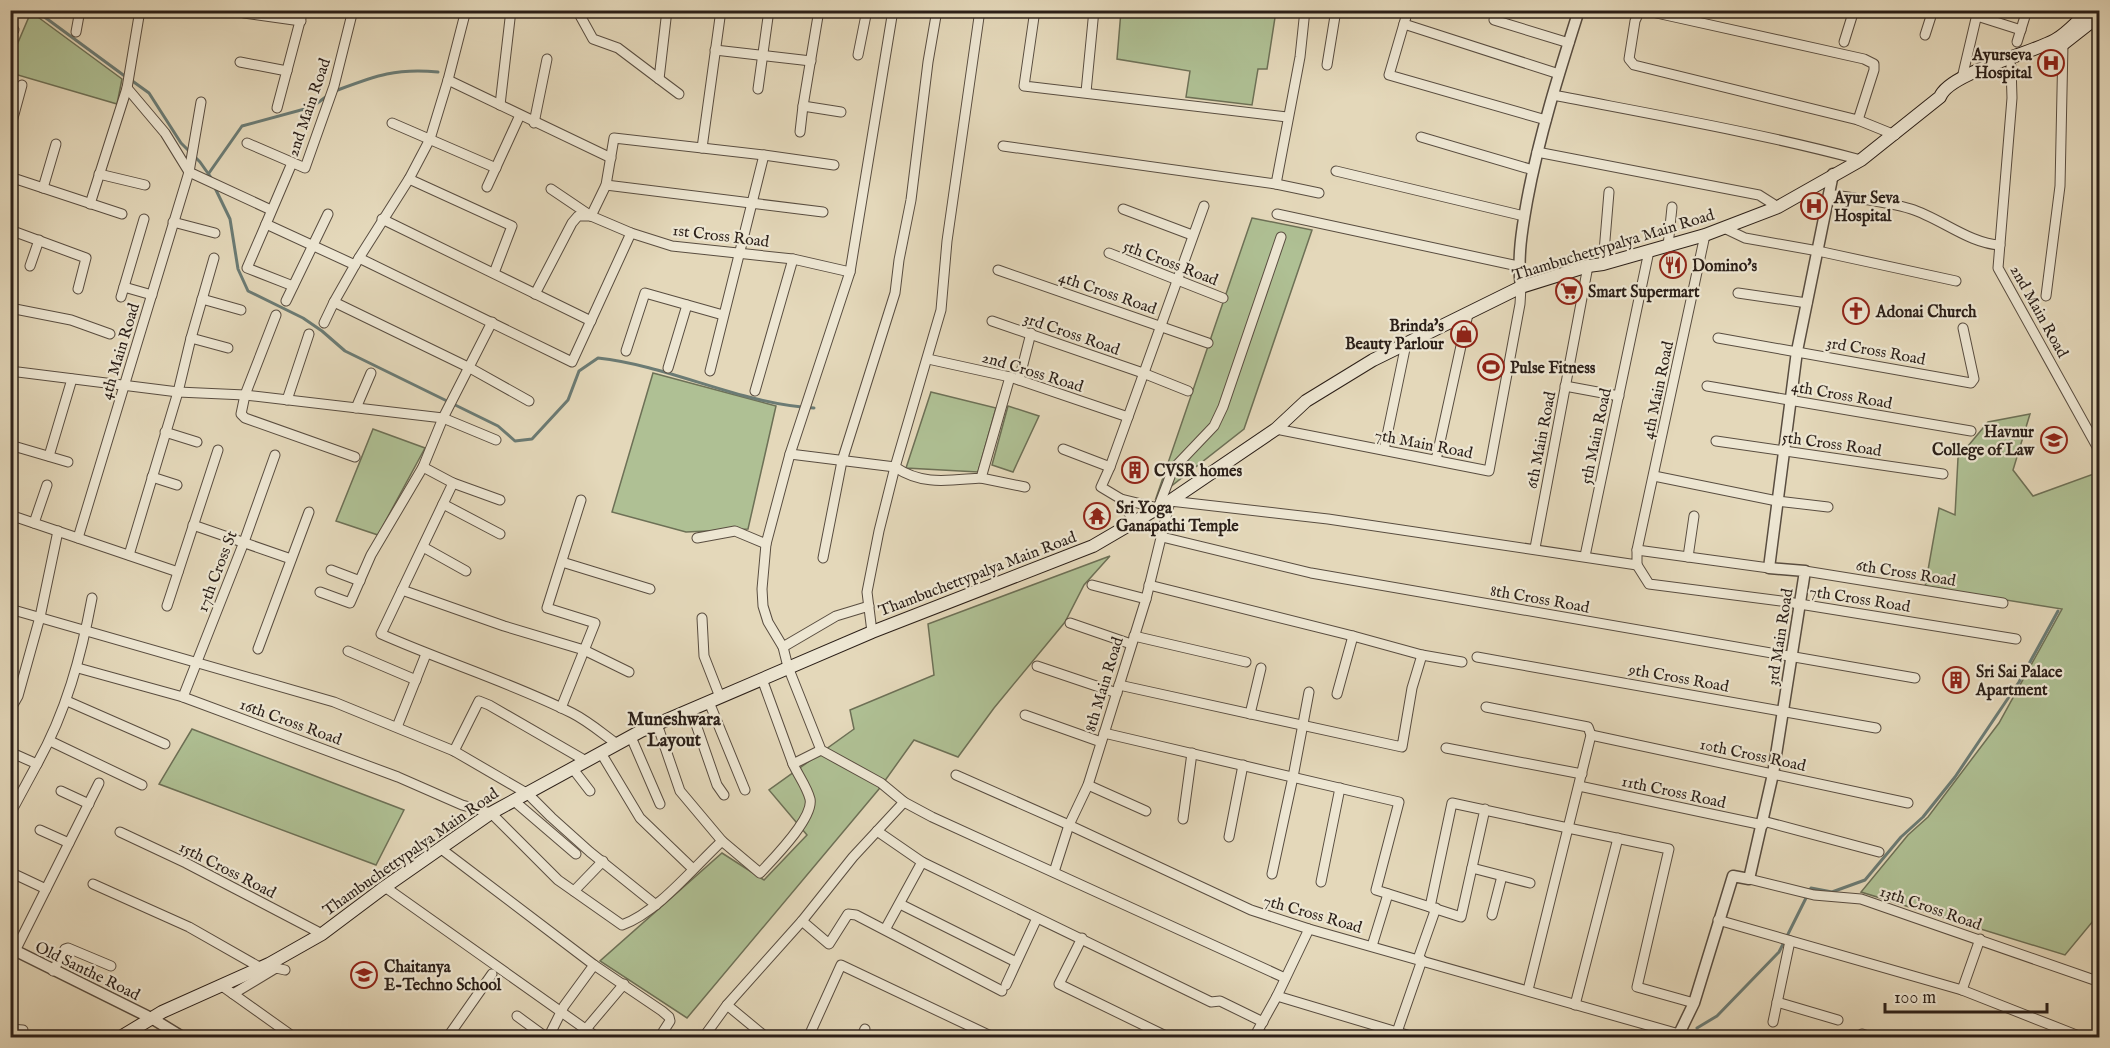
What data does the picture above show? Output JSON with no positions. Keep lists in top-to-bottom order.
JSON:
{
  "streets": {
    "main road": ["Thambuchettypalya Main Road"],
    "street": [
      "2nd Main Road",
      "1st Cross Road",
      "5th Cross Road",
      "4th Cross Road",
      "3rd Cross Road",
      "4th Main Road",
      "2nd Cross Road",
      "5th Main Road",
      "6th Main Road",
      "7th Main Road",
      "17th Cross St",
      "6th Cross Road",
      "8th Cross Road",
      "7th Cross Road",
      "3rd Main Road",
      "9th Cross Road",
      "8th Main Road",
      "16th Cross Road",
      "10th Cross Road",
      "11th Cross Road",
      "15th Cross Road",
      "13th Cross Road",
      "Old Santhe Road"
    ]
  },
  "crossings": [
    ["2nd Main Road", "Thambuchettypalya Main Road"],
    ["Thambuchettypalya Main Road", "4th Main Road"],
    ["Thambuchettypalya Main Road", "5th Main Road"],
    ["Thambuchettypalya Main Road", "6th Main Road"],
    ["Thambuchettypalya Main Road", "7th Main Road"],
    ["Thambuchettypalya Main Road", "3rd Main Road"],
    ["Thambuchettypalya Main Road", "8th Main Road"],
    ["Thambuchettypalya Main Road", "16th Cross Road"],
    ["Thambuchettypalya Main Road", "15th Cross Road"],
    ["Thambuchettypalya Main Road", "Old Santhe Road"],
    ["5th Cross Road", "3rd Main Road"],
    ["4th Cross Road", "3rd Main Road"],
    ["3rd Cross Road", "3rd Main Road"],
    ["17th Cross St", "16th Cross Road"],
    ["6th Cross Road", "3rd Main Road"],
    ["8th Cross Road", "3rd Main Road"],
    ["8th Cross Road", "8th Main Road"],
    ["7th Cross Road", "3rd Main Road"],
    ["7th Cross Road", "8th Main Road"],
    ["3rd Main Road", "9th Cross Road"],
    ["3rd Main Road", "10th Cross Road"],
    ["3rd Main Road", "11th Cross Road"],
    ["3rd Main Road", "13th Cross Road"]
  ],
  "districts": ["Muneshwara Layout"],
  "places": {
    "hospital": ["Ayurseva Hospital", "Ayur Seva Hospital"],
    "restaurant": ["Domino's"],
    "supermarket": ["Smart Supermart"],
    "church": ["Adonai Church"],
    "shop": ["Brinda's Beauty Parlour"],
    "sports": ["Pulse Fitness"],
    "school or university": ["Havnur College of Law", "Chaitanya E-Techno School"],
    "building": ["CVSR homes", "Sri Sai Palace Apartment"],
    "temple": ["Sri Yoga Ganapathi Temple"]
  },
  "scale_bar": "100 m"
}
